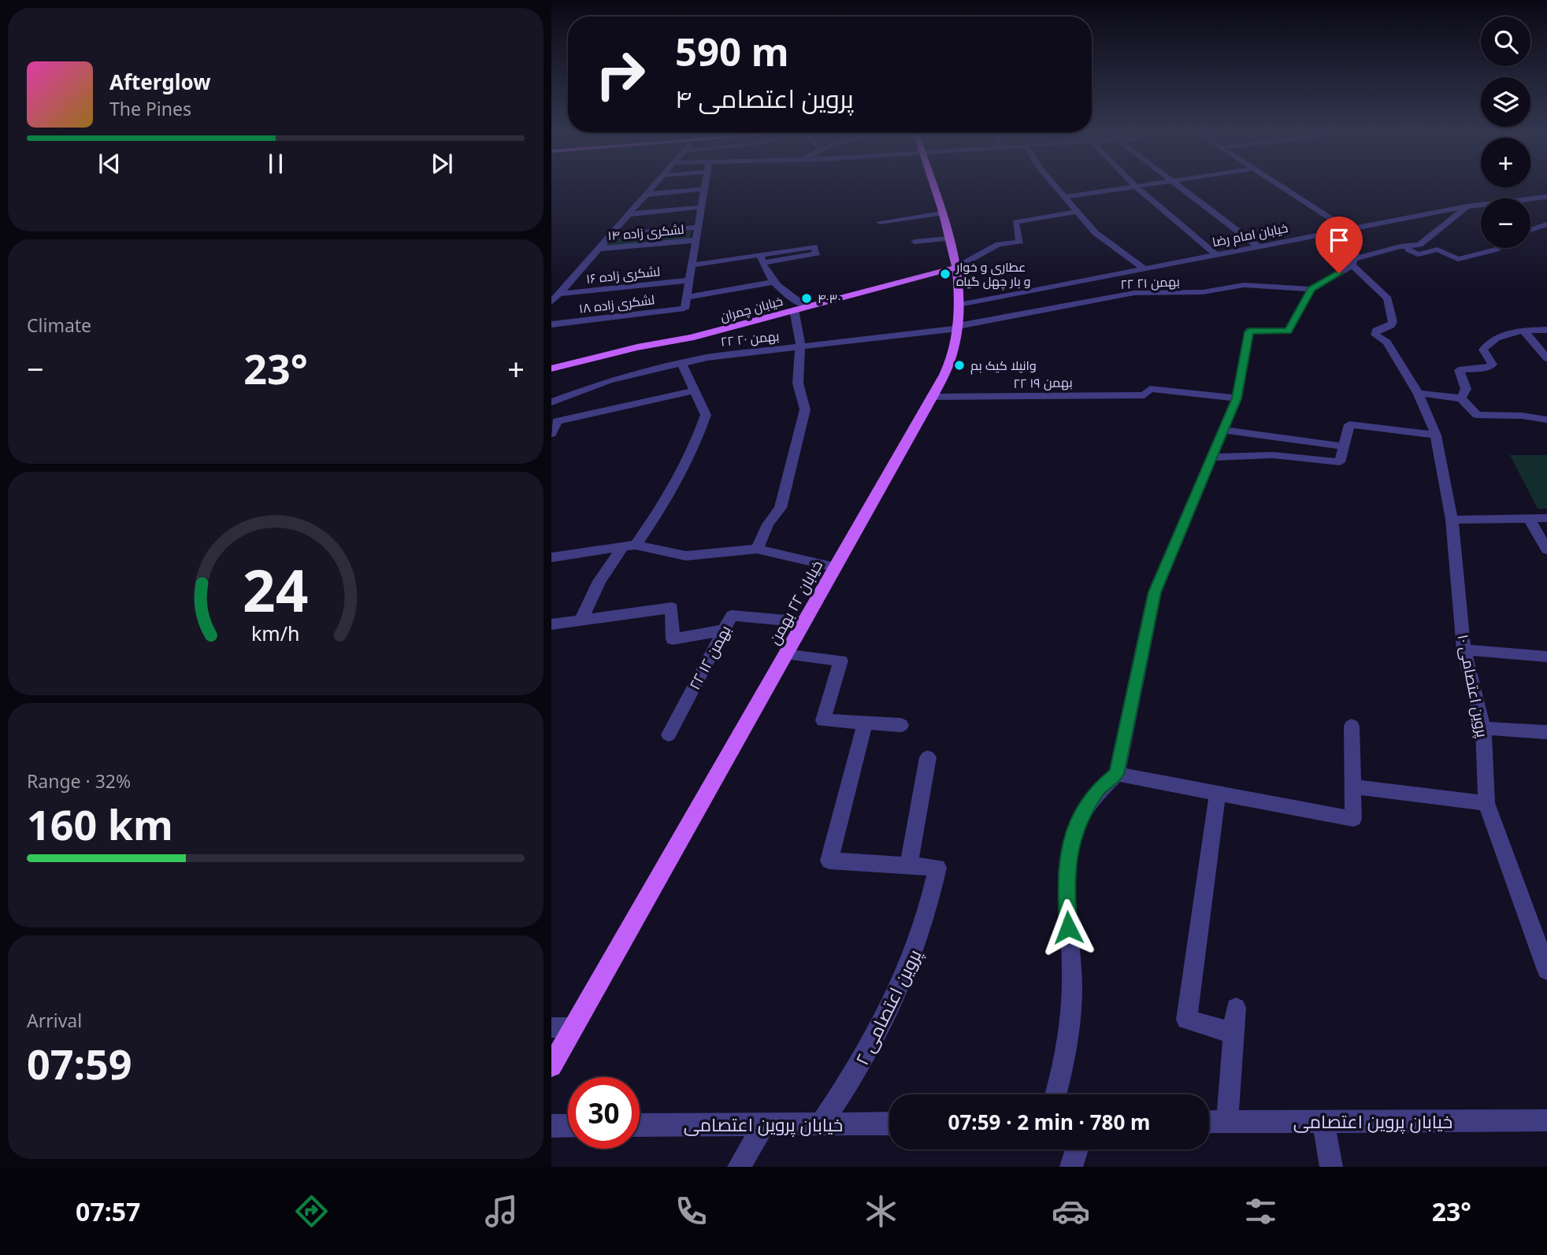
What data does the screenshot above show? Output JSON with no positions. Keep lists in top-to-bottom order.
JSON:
{
  "streets": {
    "main road": ["خیابان چمران", "خیابان ۲۲ بهمن"],
    "street": [
      "لشکری زاده ١۴",
      "خیابان امام رضا",
      "لشکری زاده ١۶",
      "۲۲ بهمن ۲۱",
      "لشکری زاده ۱۸",
      "۲۲ بهمن ۲۰",
      "۲۲ بهمن ۱۹",
      "۲۲ بهمن ۱۲",
      "پروین اعتصامی ۱۰",
      "پروین اعتصامی ۲",
      "خیابان پروین اعتصامی"
    ]
  },
  "crossings": [
    ["خیابان امام رضا", "خیابان ۲۲ بهمن"],
    ["۲۲ بهمن ۲۱", "۲۲ بهمن ۲۰"],
    ["۲۲ بهمن ۲۱", "خیابان ۲۲ بهمن"],
    ["خیابان چمران", "خیابان ۲۲ بهمن"],
    ["۲۲ بهمن ۲۰", "خیابان ۲۲ بهمن"],
    ["۲۲ بهمن ۱۹", "خیابان ۲۲ بهمن"],
    ["خیابان ۲۲ بهمن", "۲۲ بهمن ۱۲"],
    ["پروین اعتصامی ۲", "خیابان پروین اعتصامی"]
  ],
  "places": ["عطاری و خوار و بار چهل گیاه", "۴۰۳۰", "وانیلا کیک بم"],
  "page": {
    "map_buttons": ["+", "−"],
    "turn": ["590 m", "پروین اعتصامی ۴"],
    "song": ["Afterglow", "The Pines"],
    "tile": [
      "Climate",
      ["Range · 32%", "160 km"],
      ["Arrival", "07:59"]
    ],
    "heat": ["−", "23°", "+"],
    "limit": "30",
    "trip": "07:59 · 2 min · 780 m",
    "tabs": ["07:57", "23°"],
    "gauge": ["24", "km/h"]
  }
}
